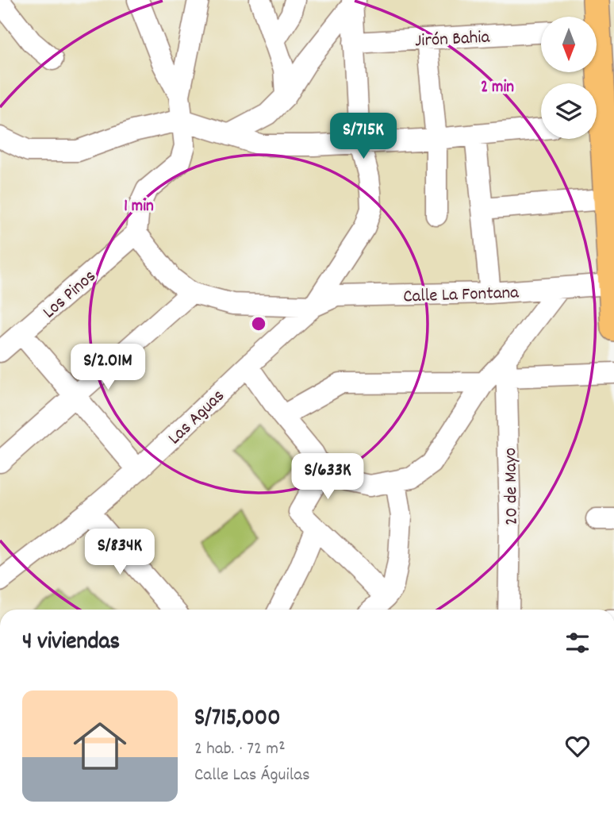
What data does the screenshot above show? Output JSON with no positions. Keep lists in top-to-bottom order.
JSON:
{
  "streets": {
    "street": [
      "Jirón Bahia",
      "Los Pinos",
      "Calle La Fontana",
      "Las Aguas",
      "20 de Mayo"
    ]
  },
  "crossings": [
    ["Calle La Fontana", "Las Aguas"]
  ],
  "north": "bottom",
  "page": {
    "price": [
      "S/715K",
      "S/2.01M",
      "S/633K",
      "S/834K"
    ],
    "heading": "4 viviendas",
    "list": [
      {
        "name": "S/715,000",
        "note": "2 hab. · 72 m² · Calle Las Águilas"
      }
    ]
  },
  "rings": ["2 min", "1 min"]
}
